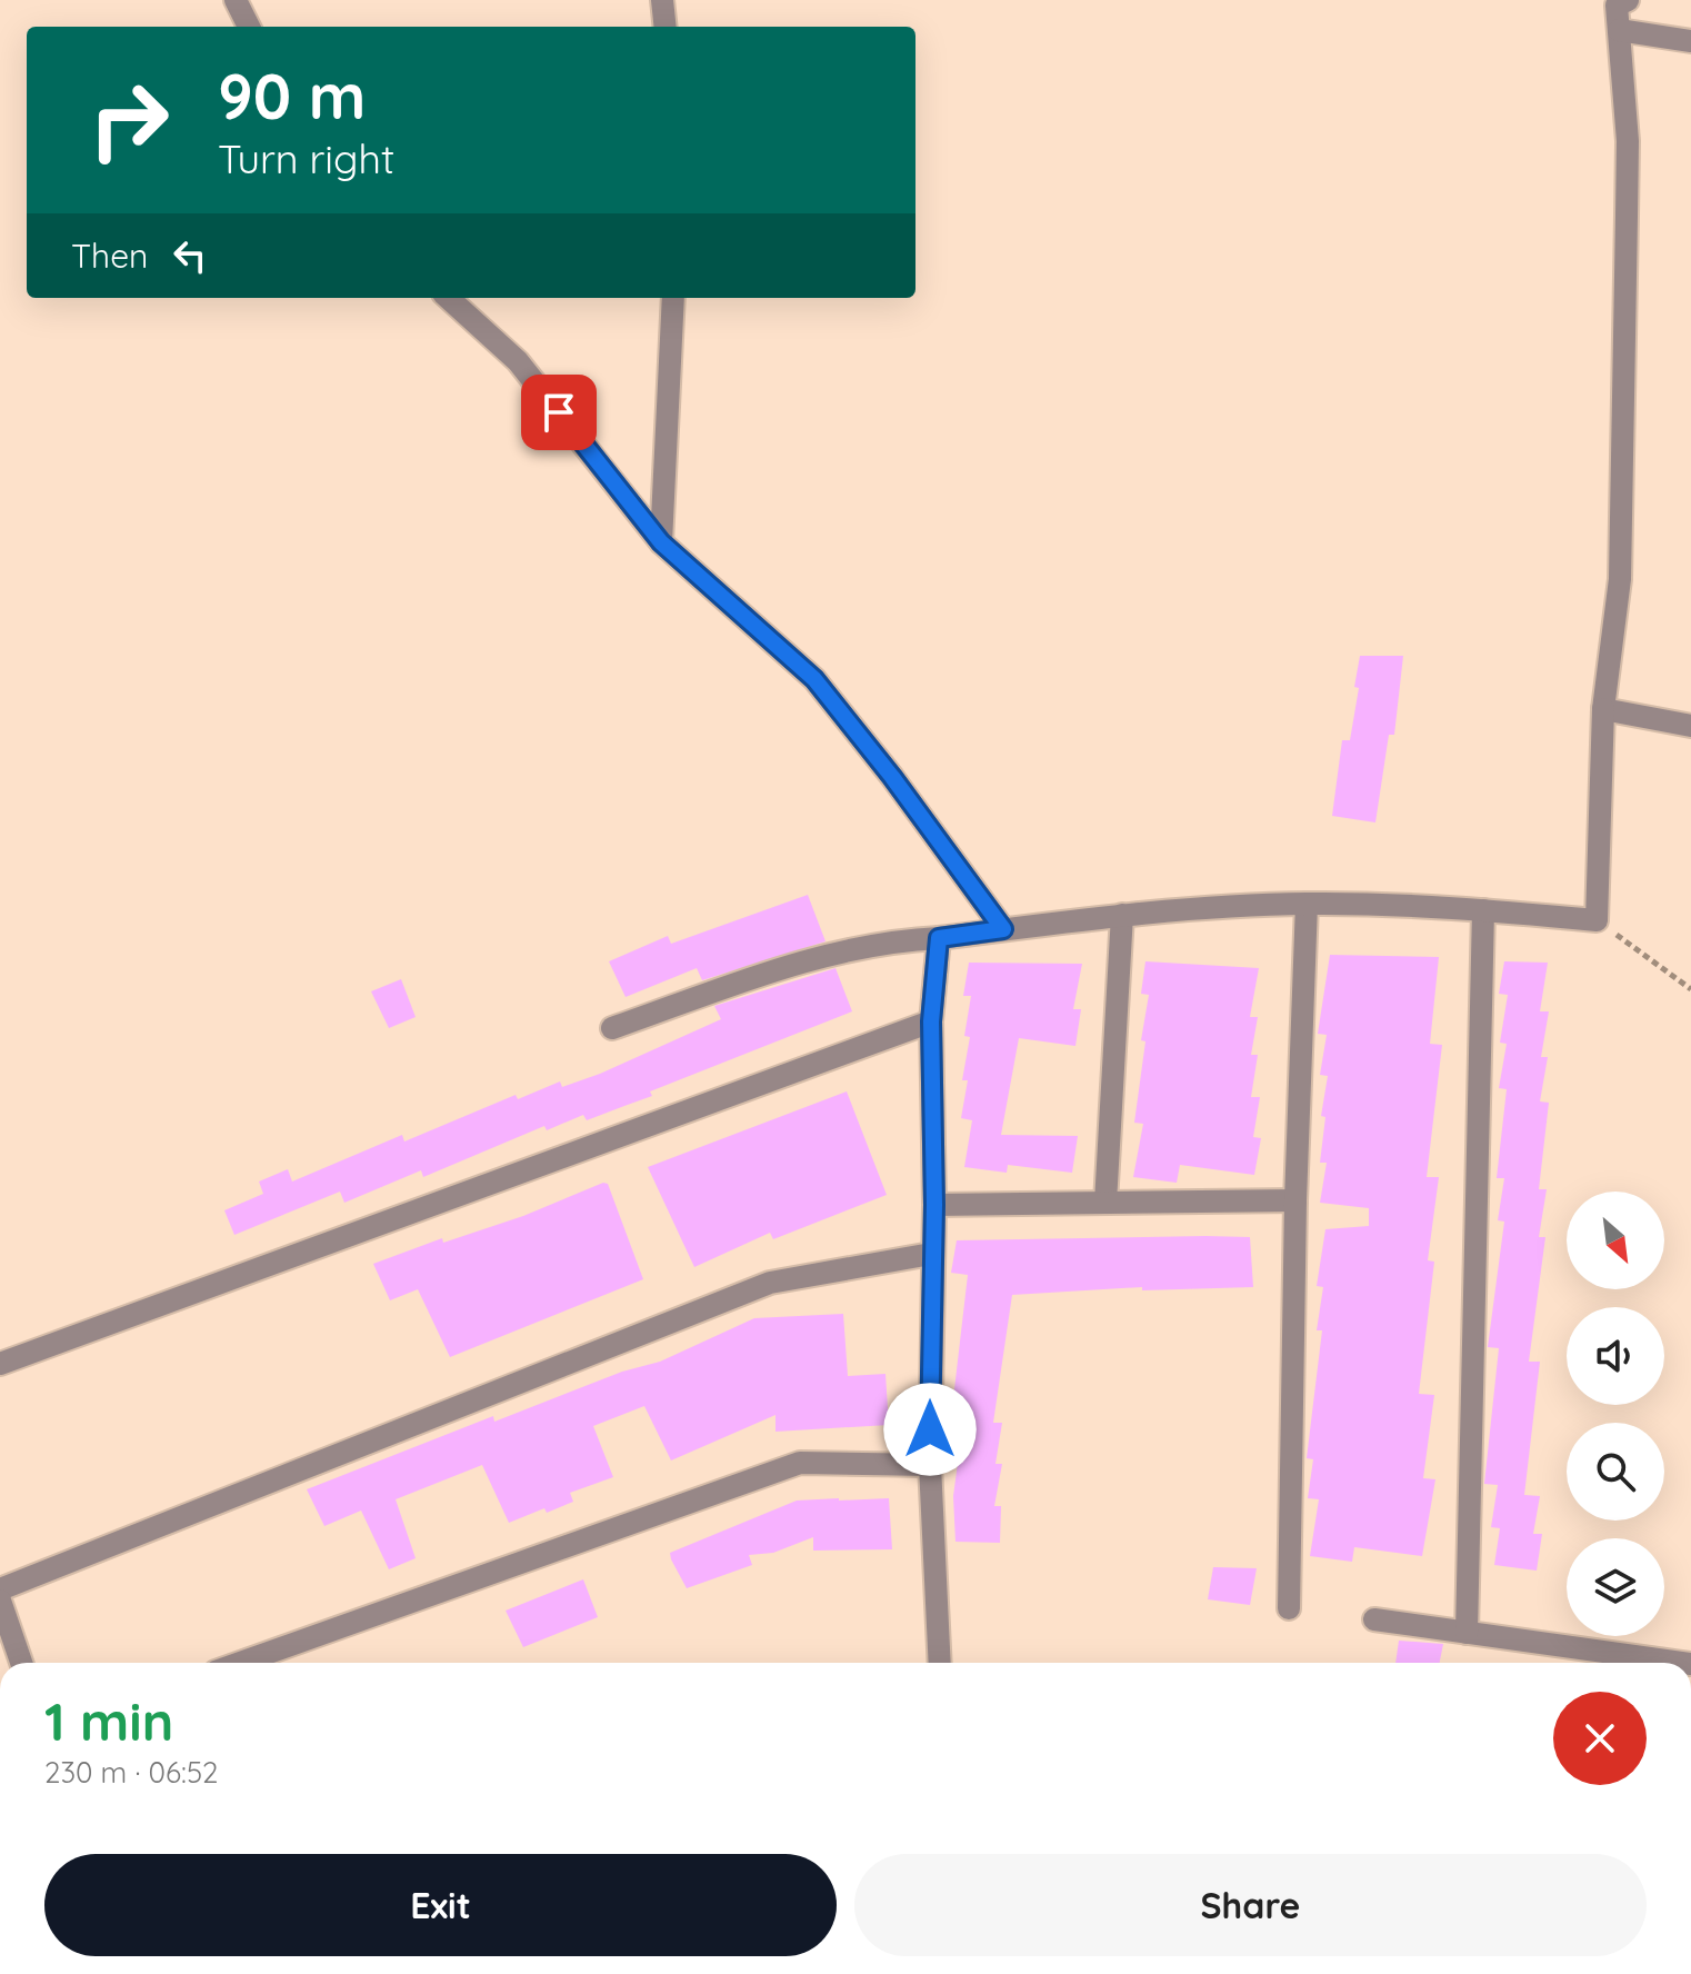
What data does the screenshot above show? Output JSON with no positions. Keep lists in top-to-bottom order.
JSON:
{
  "north": "bottom right",
  "page": {
    "turn": ["90 m", "Turn right"],
    "then": "Then",
    "heading": ["1 min", "230 m · 06:52"],
    "buttons": ["Exit", "Share"]
  }
}
